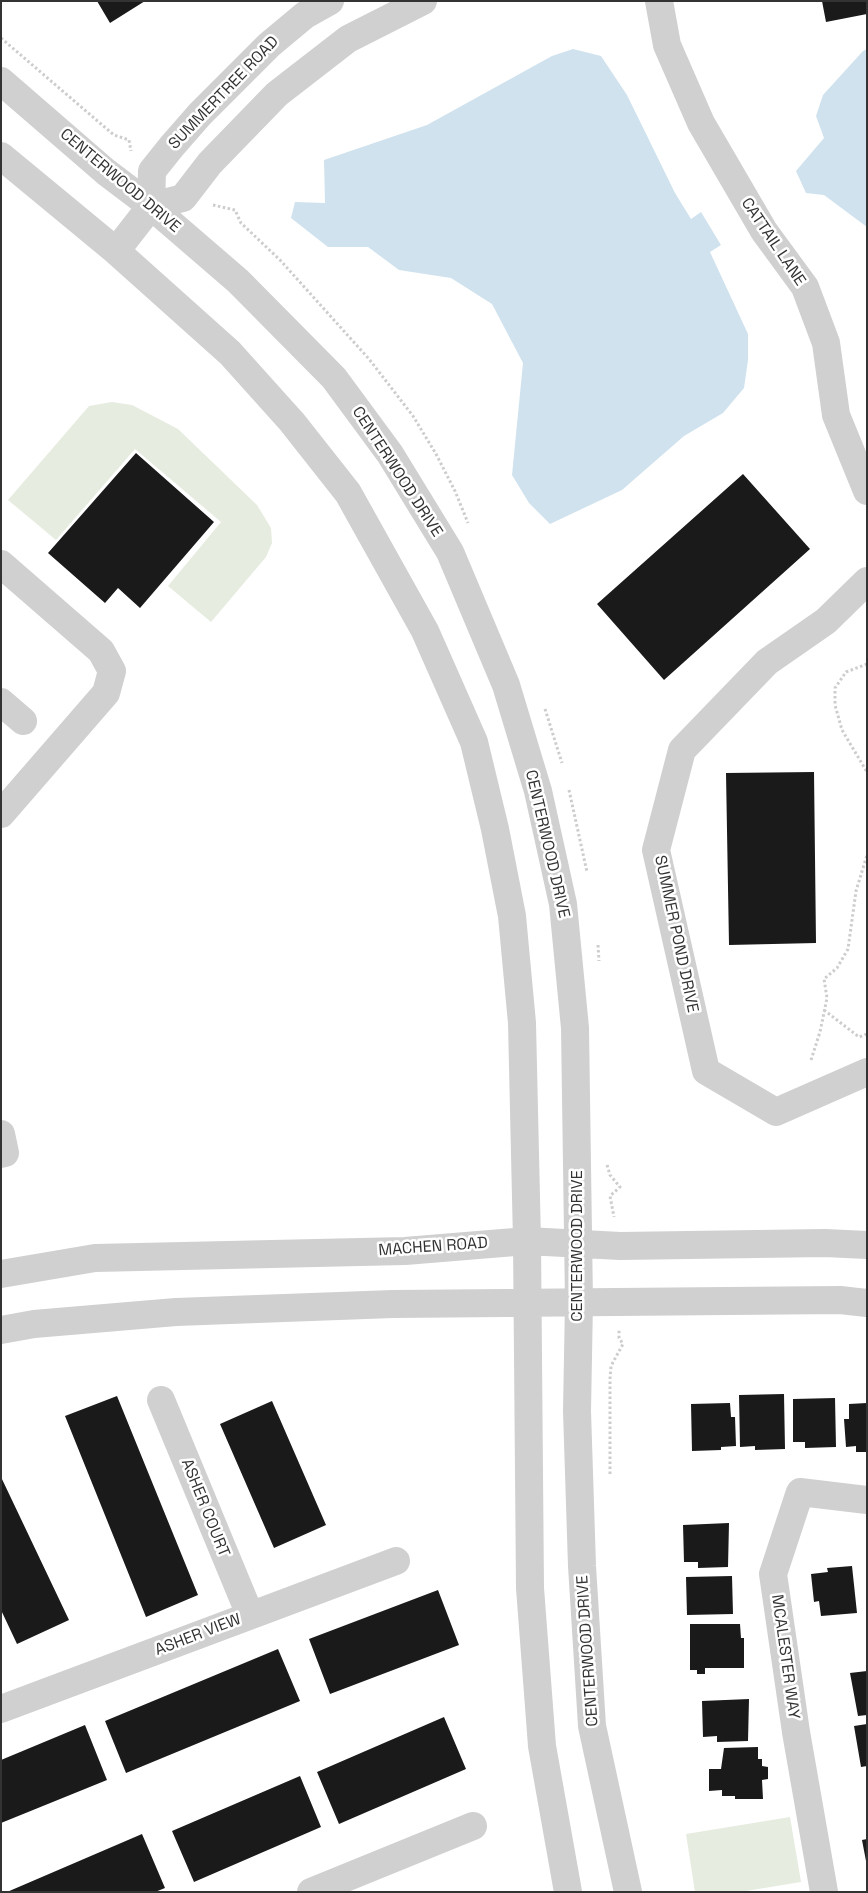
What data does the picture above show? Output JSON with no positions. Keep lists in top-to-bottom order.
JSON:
{
  "streets": {
    "street": [
      "SUMMERTREE ROAD",
      "CENTERWOOD DRIVE",
      "CATTAIL LANE",
      "SUMMER POND DRIVE",
      "MACHEN ROAD",
      "ASHER COURT",
      "ASHER VIEW",
      "MCALESTER WAY"
    ]
  },
  "crossings": [
    ["SUMMERTREE ROAD", "CENTERWOOD DRIVE"],
    ["CENTERWOOD DRIVE", "MACHEN ROAD"],
    ["ASHER COURT", "ASHER VIEW"]
  ]
}
